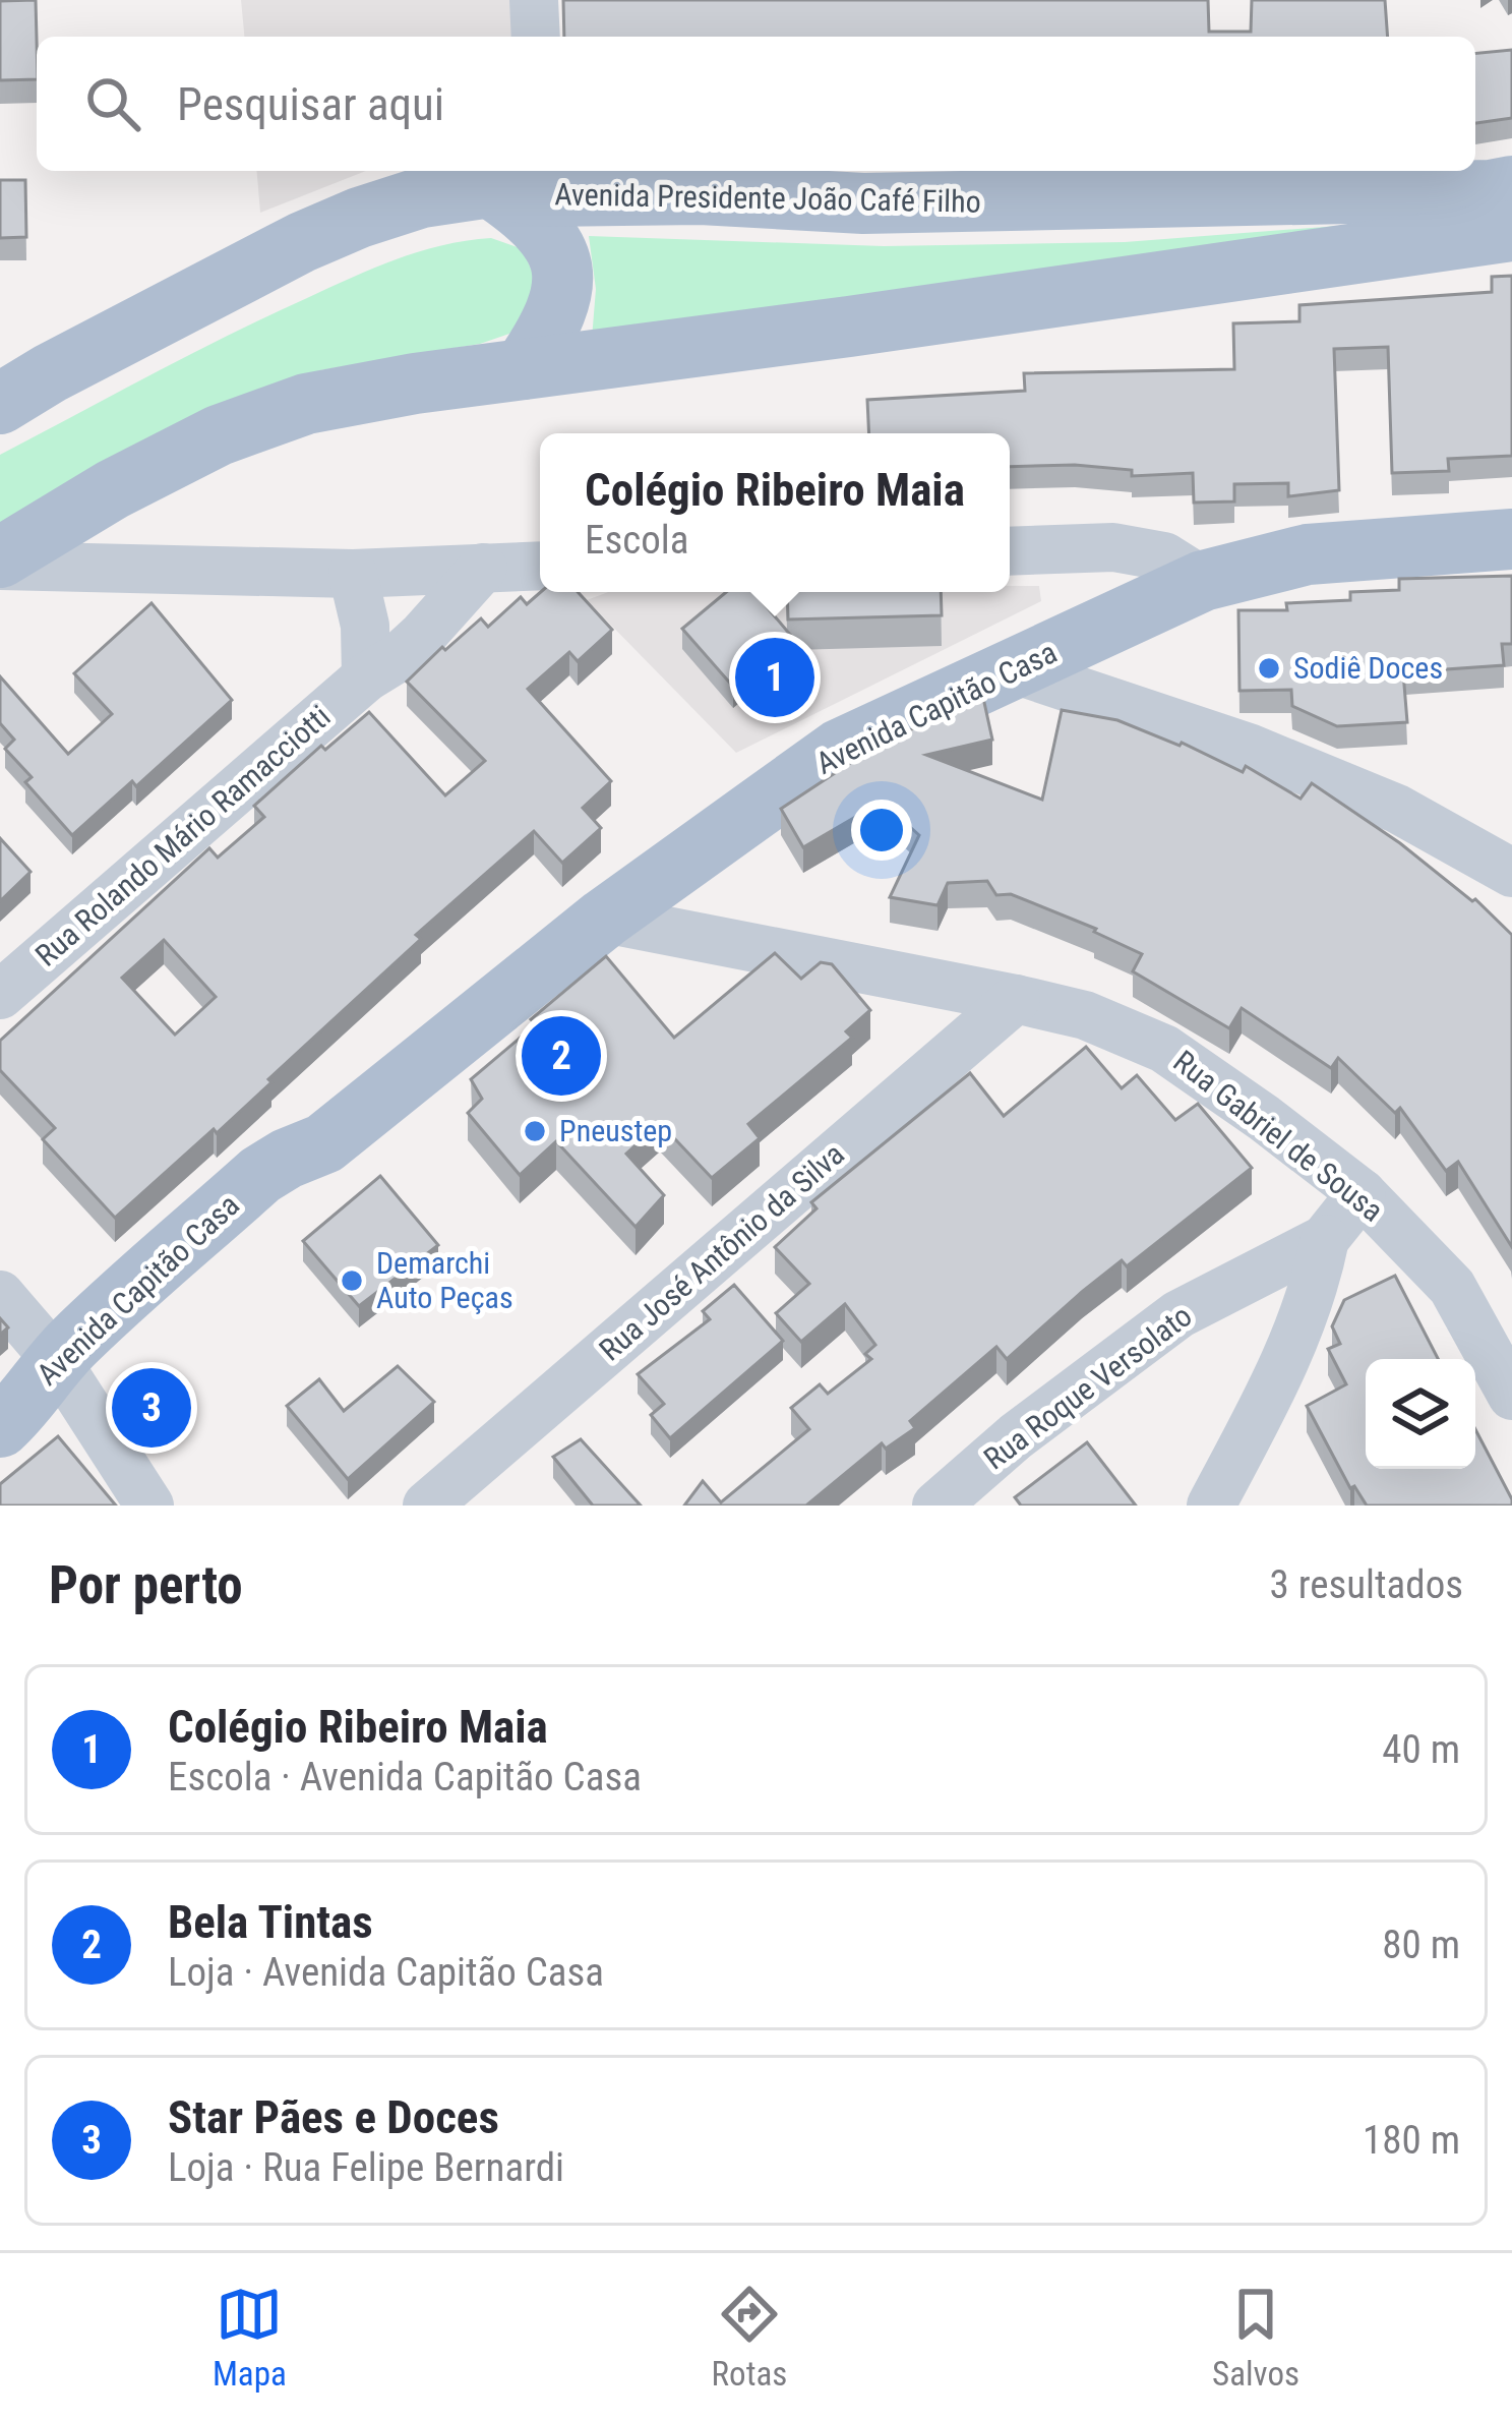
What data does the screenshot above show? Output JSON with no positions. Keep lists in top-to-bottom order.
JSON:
{
  "streets": {
    "main road": ["Avenida Presidente João Café Filho", "Avenida Capitão Casa"],
    "street": [
      "Rua Rolando Mário Ramacciotti",
      "Rua Gabriel de Sousa",
      "Rua José Antônio da Silva",
      "Rua Roque Versolato"
    ]
  },
  "crossings": [
    ["Avenida Capitão Casa", "Rua Gabriel de Sousa"],
    ["Rua Gabriel de Sousa", "Rua José Antônio da Silva"],
    ["Rua Gabriel de Sousa", "Rua Roque Versolato"]
  ],
  "places": ["Sodiê Doces", "Pneustep", "Demarchi Auto Peças"],
  "page": {
    "search": "Pesquisar aqui",
    "popup": ["Colégio Ribeiro Maia", "Escola"],
    "pins": ["1", "2", "3"],
    "heading": ["Por perto", "3 resultados"],
    "list": [
      {
        "mark": "1",
        "name": "Colégio Ribeiro Maia",
        "note": "Escola · Avenida Capitão Casa",
        "value": "40 m"
      },
      {
        "mark": "2",
        "name": "Bela Tintas",
        "note": "Loja · Avenida Capitão Casa",
        "value": "80 m"
      },
      {
        "mark": "3",
        "name": "Star Pães e Doces",
        "note": "Loja · Rua Felipe Bernardi",
        "value": "180 m"
      }
    ],
    "nav": ["Mapa", "Rotas", "Salvos"]
  }
}
